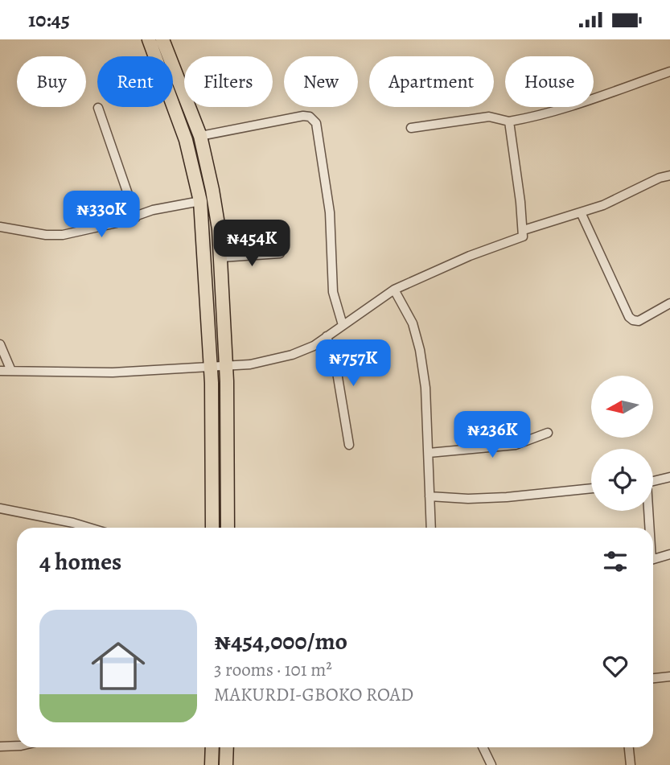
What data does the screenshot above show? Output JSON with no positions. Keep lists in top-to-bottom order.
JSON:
{
  "north": "left",
  "page": {
    "status": "10:45",
    "chip": [
      "Buy",
      "Rent",
      "Filters",
      "New",
      "Apartment",
      "House"
    ],
    "price": [
      "₦330K",
      "₦454K",
      "₦757K",
      "₦236K"
    ],
    "heading": "4 homes",
    "list": [
      {
        "name": "₦454,000/mo",
        "note": "3 rooms · 101 m² · MAKURDI-GBOKO ROAD"
      }
    ]
  }
}
